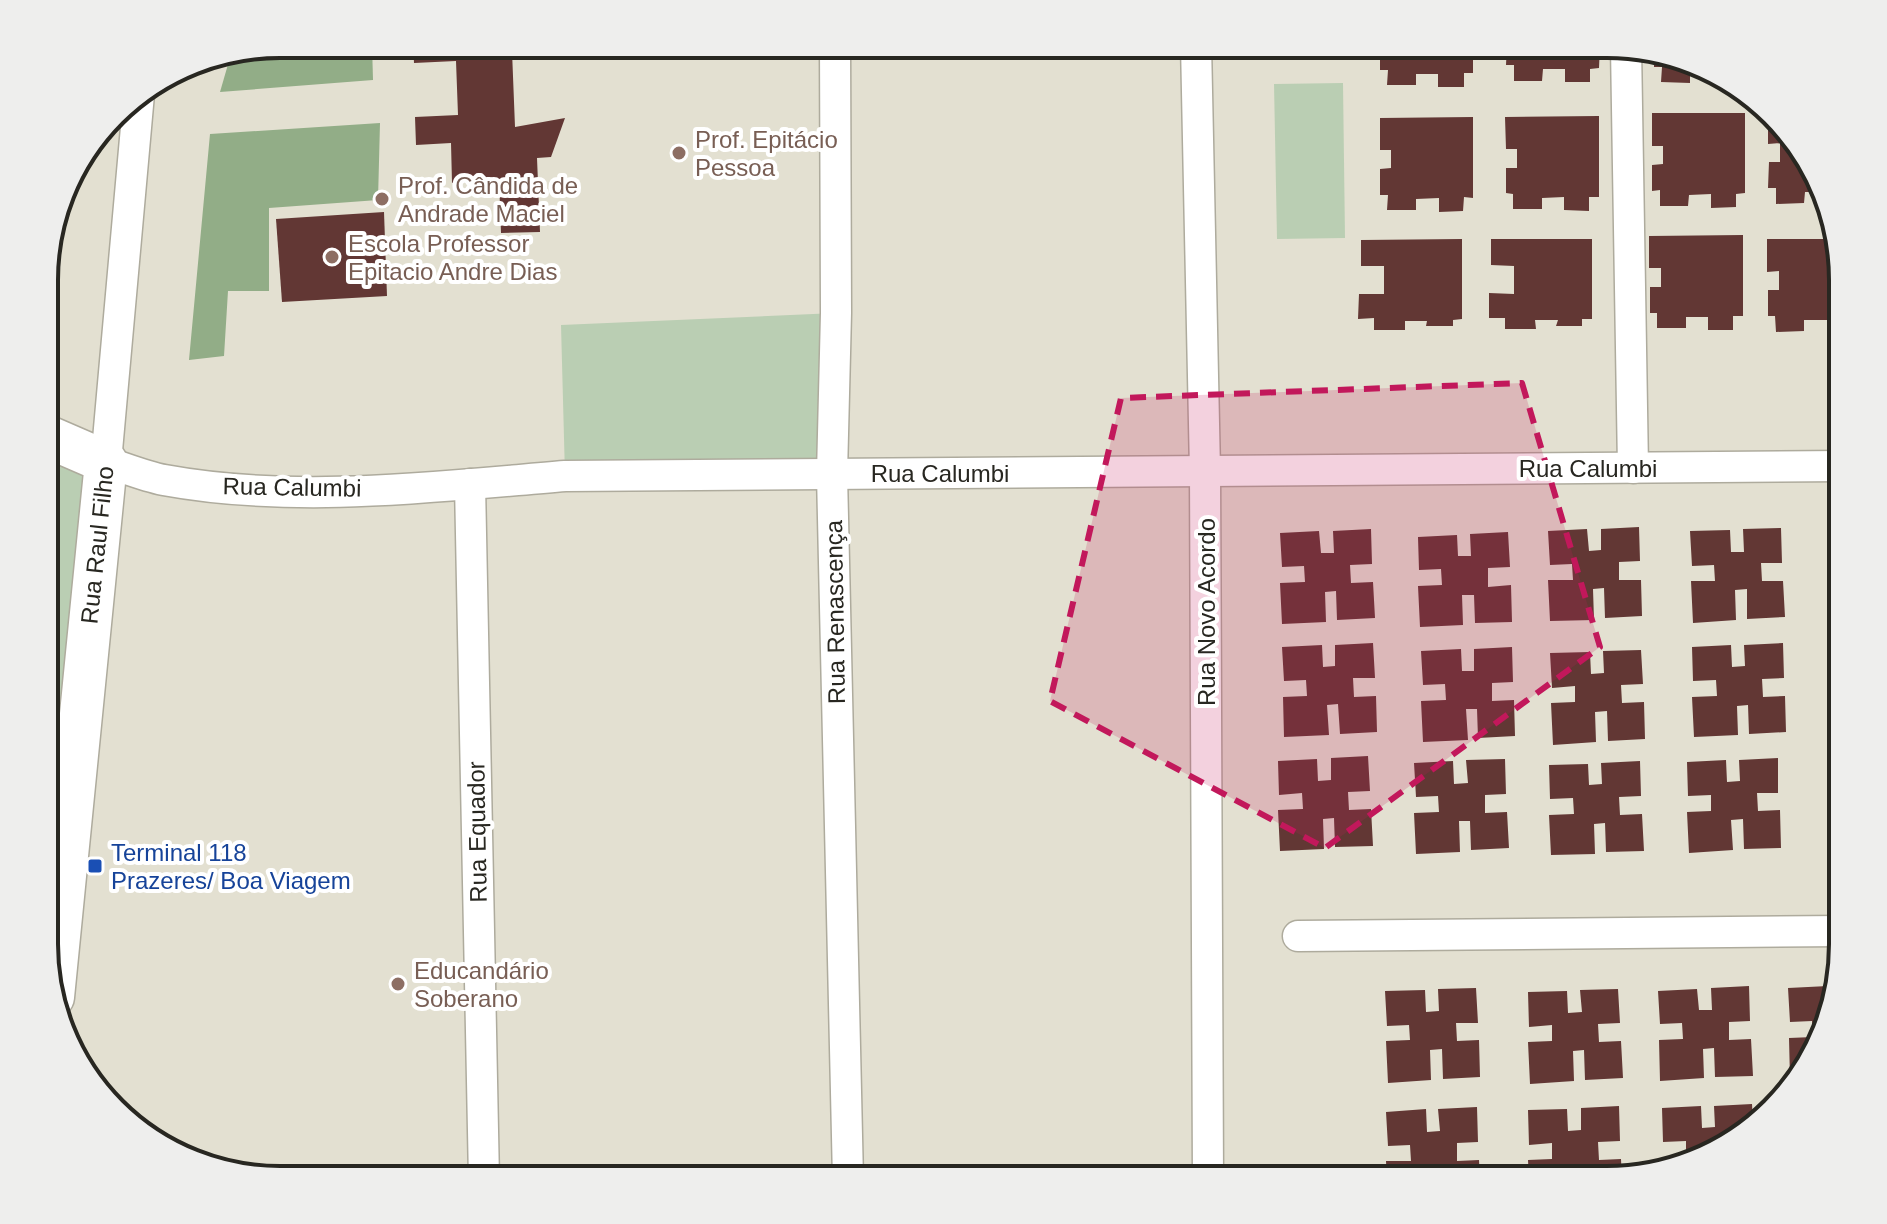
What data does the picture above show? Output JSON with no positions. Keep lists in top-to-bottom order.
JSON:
{
  "streets": {
    "main road": ["Rua Calumbi", "Rua Raul Filho"],
    "street": ["Rua Renascença", "Rua Novo Acordo", "Rua Equador"]
  },
  "crossings": [
    ["Rua Calumbi", "Rua Raul Filho"],
    ["Rua Calumbi", "Rua Renascença"],
    ["Rua Calumbi", "Rua Novo Acordo"],
    ["Rua Calumbi", "Rua Equador"]
  ],
  "places": {
    "other": [
      "Prof. Epitácio Pessoa",
      "Prof. Cândida de Andrade Maciel",
      "Escola Professor Epitacio Andre Dias",
      "Educandário Soberano"
    ],
    "transit": ["Terminal 118 Prazeres/ Boa Viagem"]
  }
}
